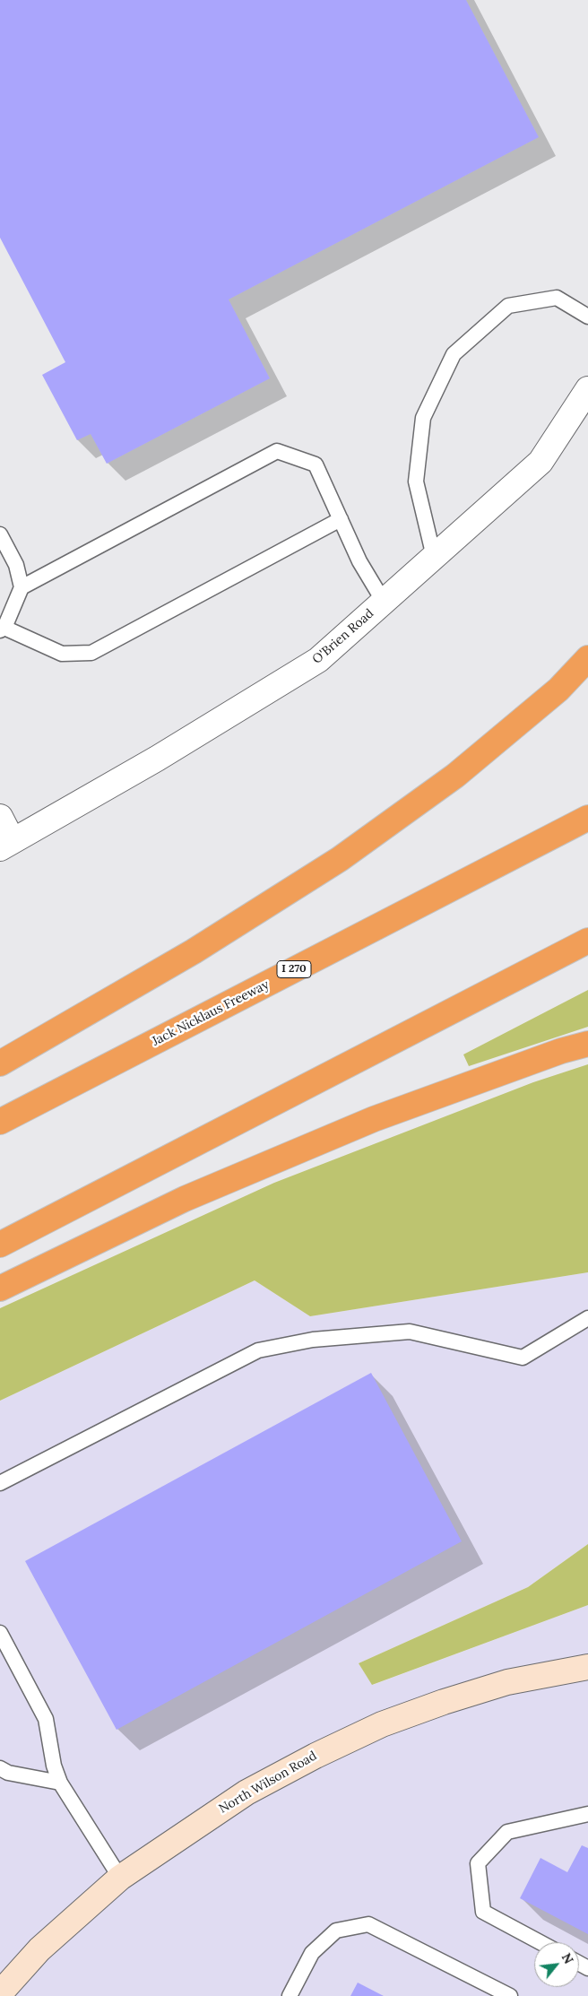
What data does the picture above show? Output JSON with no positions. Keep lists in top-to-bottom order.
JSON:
{
  "streets": {
    "highway": ["I 270", "Jack Nicklaus Freeway"],
    "main road": ["North Wilson Road"],
    "street": ["O'Brien Road"]
  },
  "north": "top right"
}
